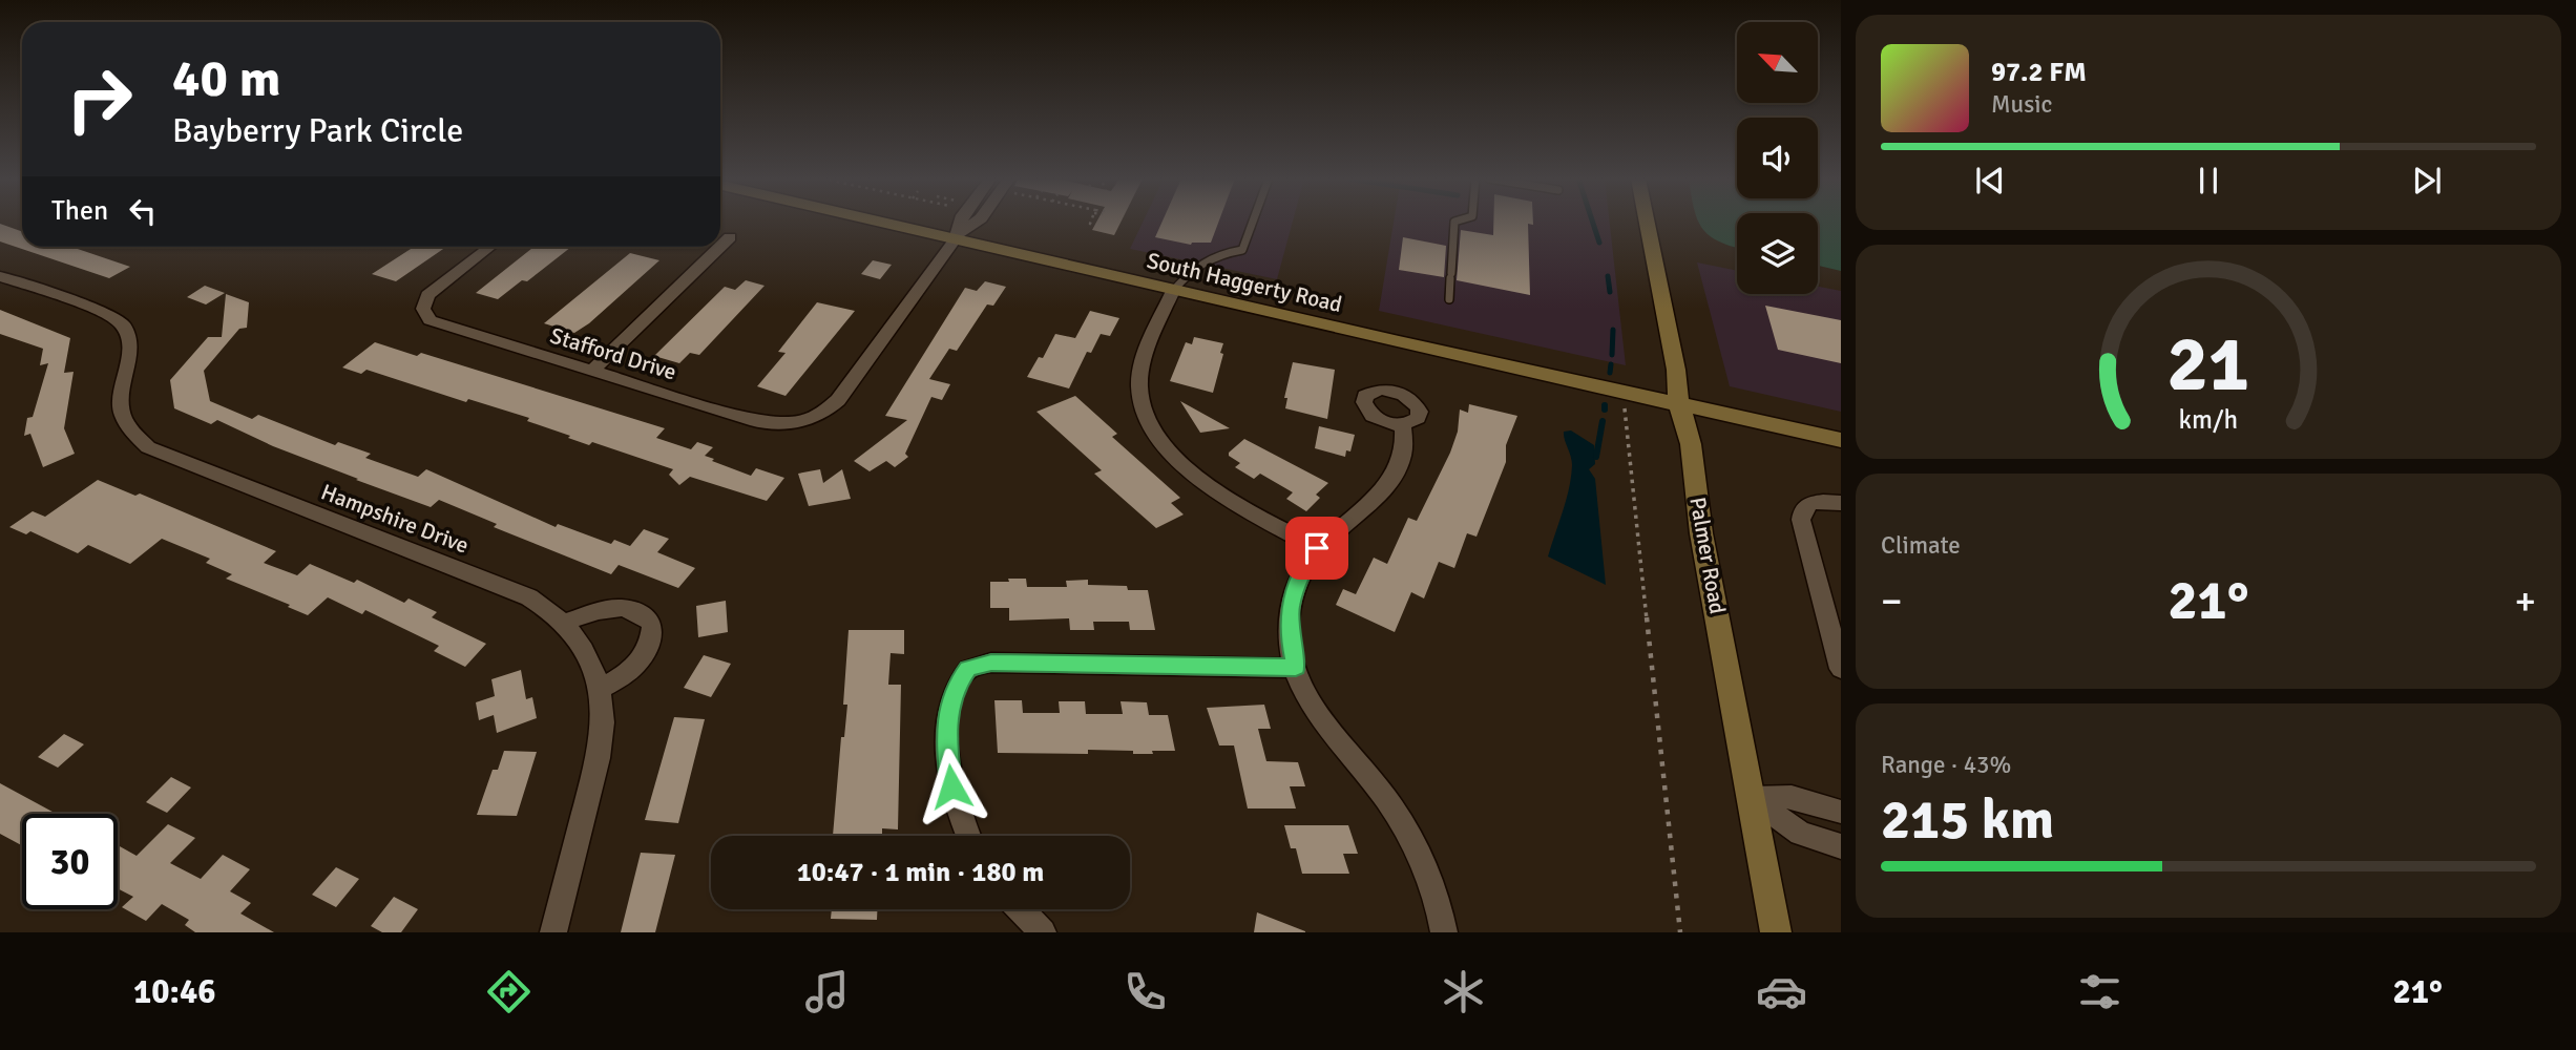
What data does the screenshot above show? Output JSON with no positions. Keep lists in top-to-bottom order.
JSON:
{
  "streets": {
    "main road": ["South Haggerty Road", "Palmer Road"],
    "street": ["Stafford Drive", "Hampshire Drive"]
  },
  "crossings": [
    ["South Haggerty Road", "Stafford Drive"],
    ["South Haggerty Road", "Palmer Road"]
  ],
  "north": "top left",
  "page": {
    "turn": ["40 m", "Bayberry Park Circle"],
    "song": ["97.2 FM", "Music"],
    "then": "Then",
    "tile": [
      "Climate",
      ["Range · 43%", "215 km"]
    ],
    "heat": ["−", "21°", "+"],
    "limit": "30",
    "trip": "10:47 · 1 min · 180 m",
    "tabs": ["10:46", "21°"],
    "gauge": ["21", "km/h"]
  }
}
